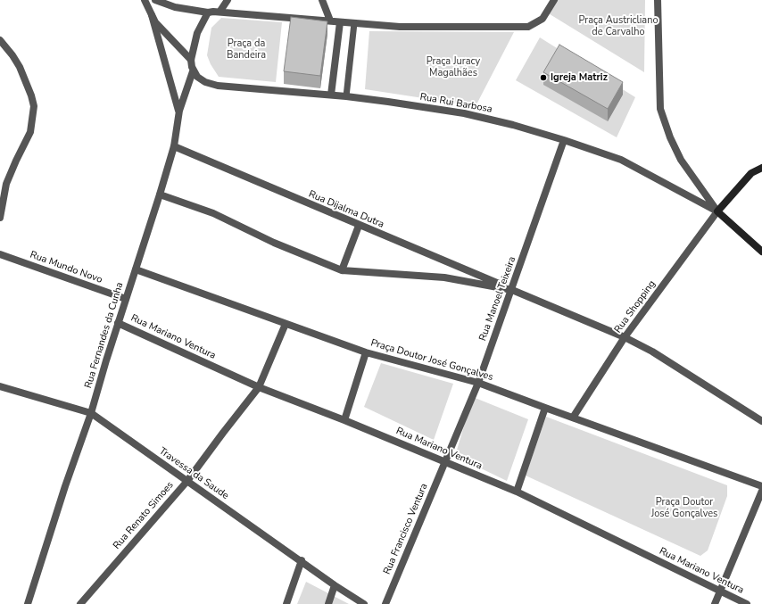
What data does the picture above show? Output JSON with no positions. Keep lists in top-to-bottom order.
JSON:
{
  "streets": {
    "main road": ["Rua Rui Barbosa"],
    "street": [
      "Rua Dijalma Dutra",
      "Rua Mundo Novo",
      "Rua Manoel Teixeira",
      "Rua Shopping",
      "Rua Fernandes da Cunha",
      "Rua Mariano Ventura",
      "Praça Doutor José Gonçalves",
      "Travessa da Saude",
      "Rua Renato Simoes",
      "Rua Francisco Ventura"
    ]
  },
  "crossings": [
    ["Rua Rui Barbosa", "Rua Manoel Teixeira"],
    ["Rua Rui Barbosa", "Rua Shopping"],
    ["Rua Rui Barbosa", "Rua Fernandes da Cunha"],
    ["Rua Dijalma Dutra", "Rua Manoel Teixeira"],
    ["Rua Dijalma Dutra", "Rua Fernandes da Cunha"],
    ["Rua Mundo Novo", "Rua Fernandes da Cunha"],
    ["Rua Manoel Teixeira", "Rua Mariano Ventura"],
    ["Rua Manoel Teixeira", "Praça Doutor José Gonçalves"],
    ["Rua Manoel Teixeira", "Rua Francisco Ventura"],
    ["Rua Shopping", "Praça Doutor José Gonçalves"],
    ["Rua Fernandes da Cunha", "Rua Mariano Ventura"],
    ["Rua Fernandes da Cunha", "Praça Doutor José Gonçalves"],
    ["Rua Fernandes da Cunha", "Travessa da Saude"],
    ["Rua Mariano Ventura", "Rua Renato Simoes"],
    ["Rua Mariano Ventura", "Rua Francisco Ventura"],
    ["Praça Doutor José Gonçalves", "Rua Renato Simoes"],
    ["Travessa da Saude", "Rua Renato Simoes"]
  ],
  "parks": [
    "Praça Austricliano de Carvalho",
    "Praça da Bandeira",
    "Praça Juracy Magalhães",
    "Praça Doutor José Gonçalves"
  ],
  "places": ["Igreja Matriz"]
}
